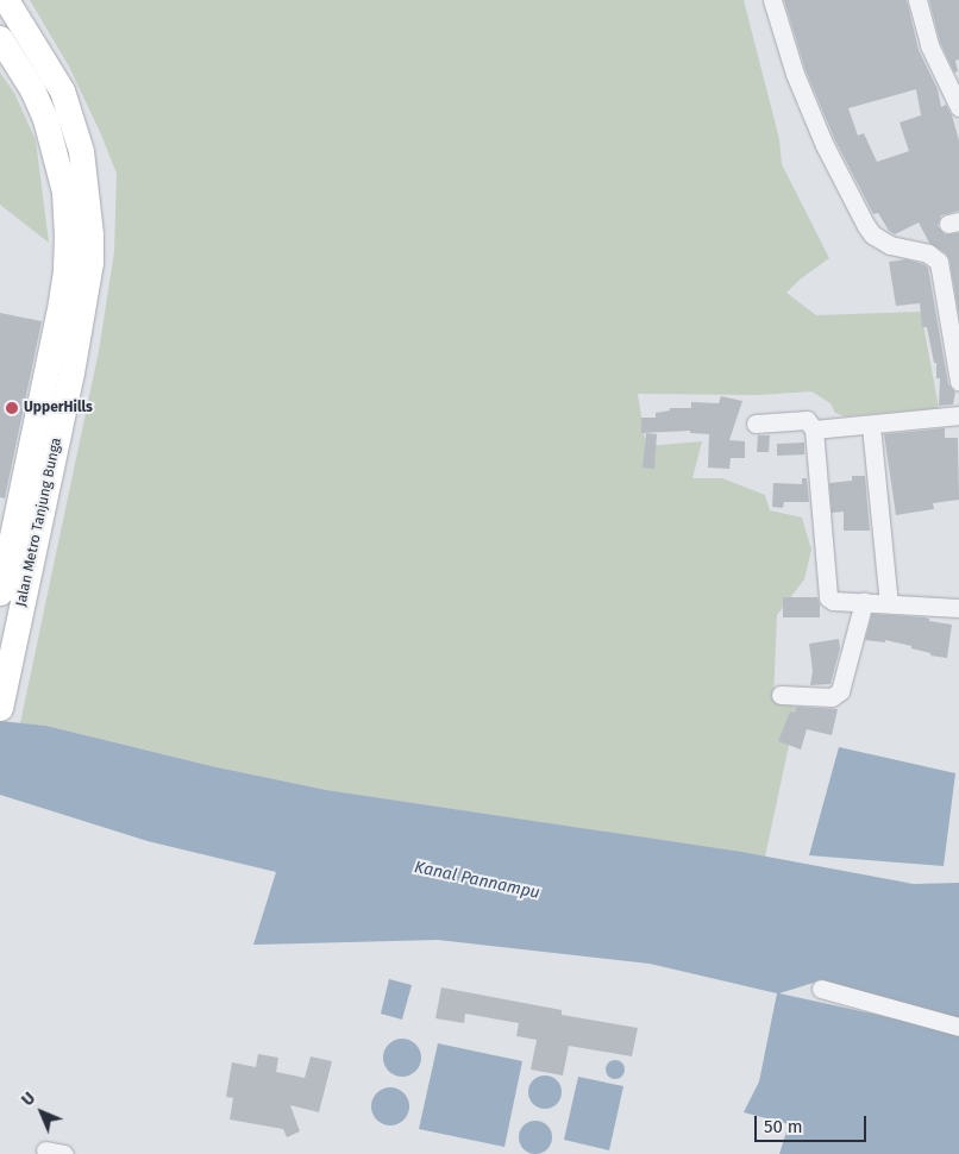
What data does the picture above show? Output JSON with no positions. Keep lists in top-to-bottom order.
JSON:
{
  "streets": {
    "main road": ["Jalan Metro Tanjung Bunga"]
  },
  "water": ["Kanal Pannampu"],
  "places": ["UpperHills"],
  "scale_bar": "50 m",
  "north": "top left"
}
